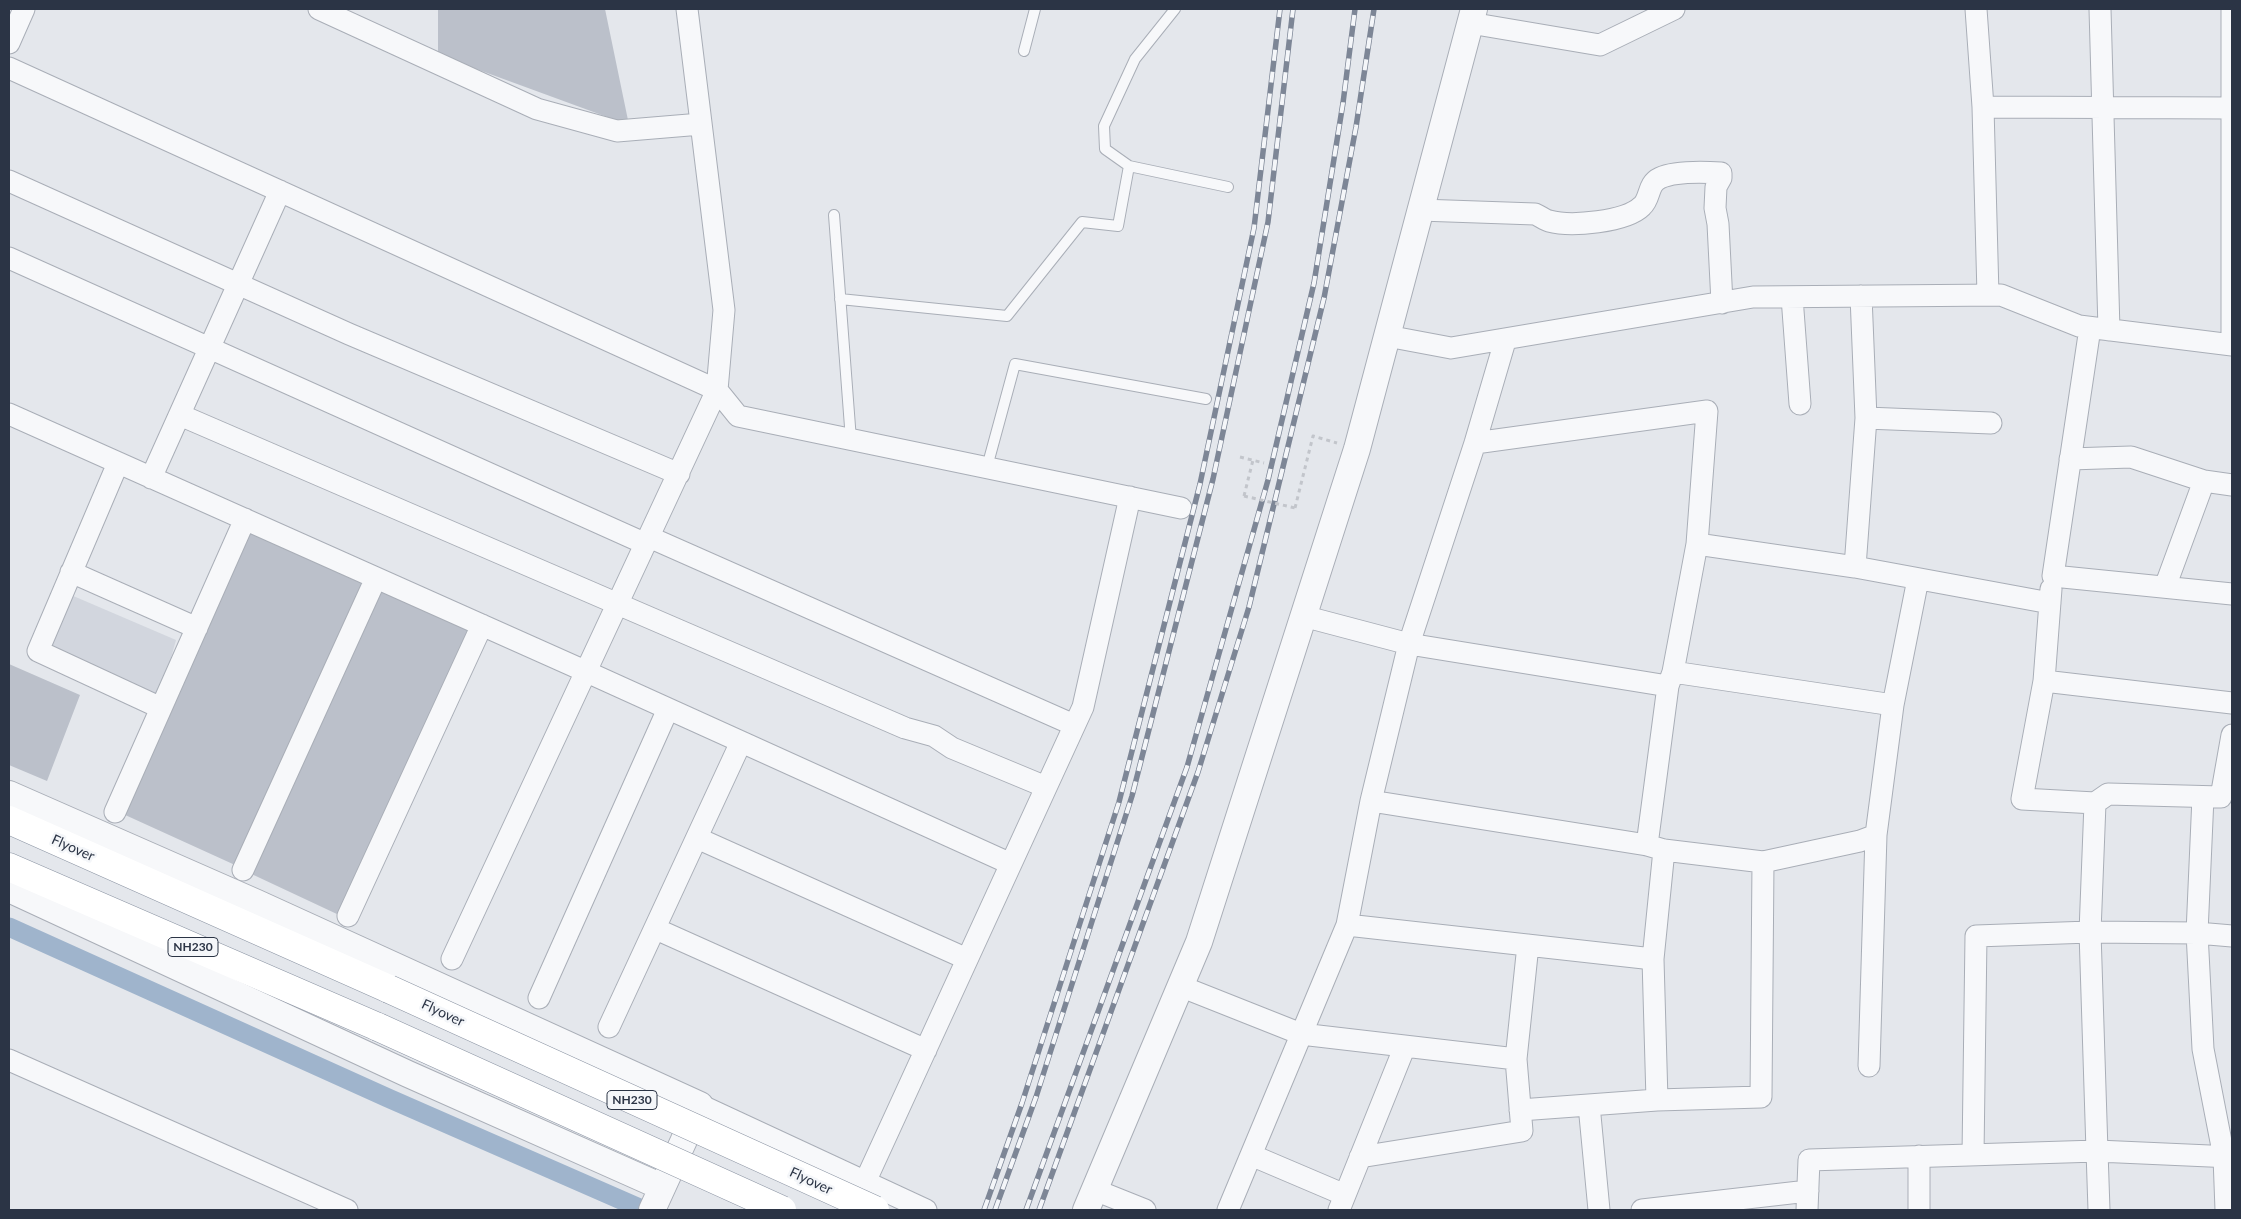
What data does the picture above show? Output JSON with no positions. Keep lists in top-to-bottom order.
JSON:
{
  "streets": {
    "highway": ["Flyover", "NH230"]
  }
}
